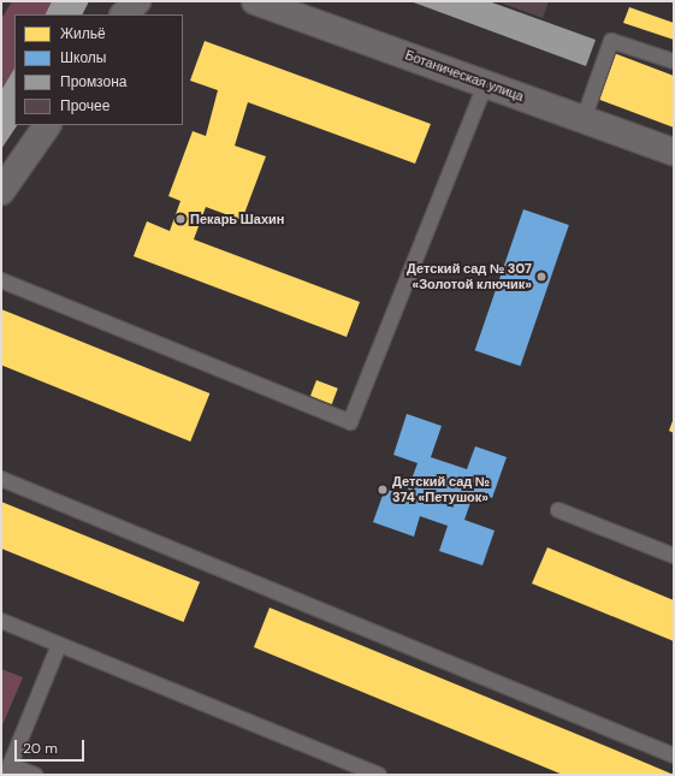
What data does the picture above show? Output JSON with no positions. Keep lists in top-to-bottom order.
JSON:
{
  "streets": {
    "street": ["Ботаническая улица"]
  },
  "places": ["Пекарь Шахин", "Детский сад № 307 «Золотой ключик»", "Детский сад № 374 «Петушок»"],
  "legend": [
    "Жильё",
    "Школы",
    "Промзона",
    "Прочее"
  ],
  "scale_bar": "20 m"
}
